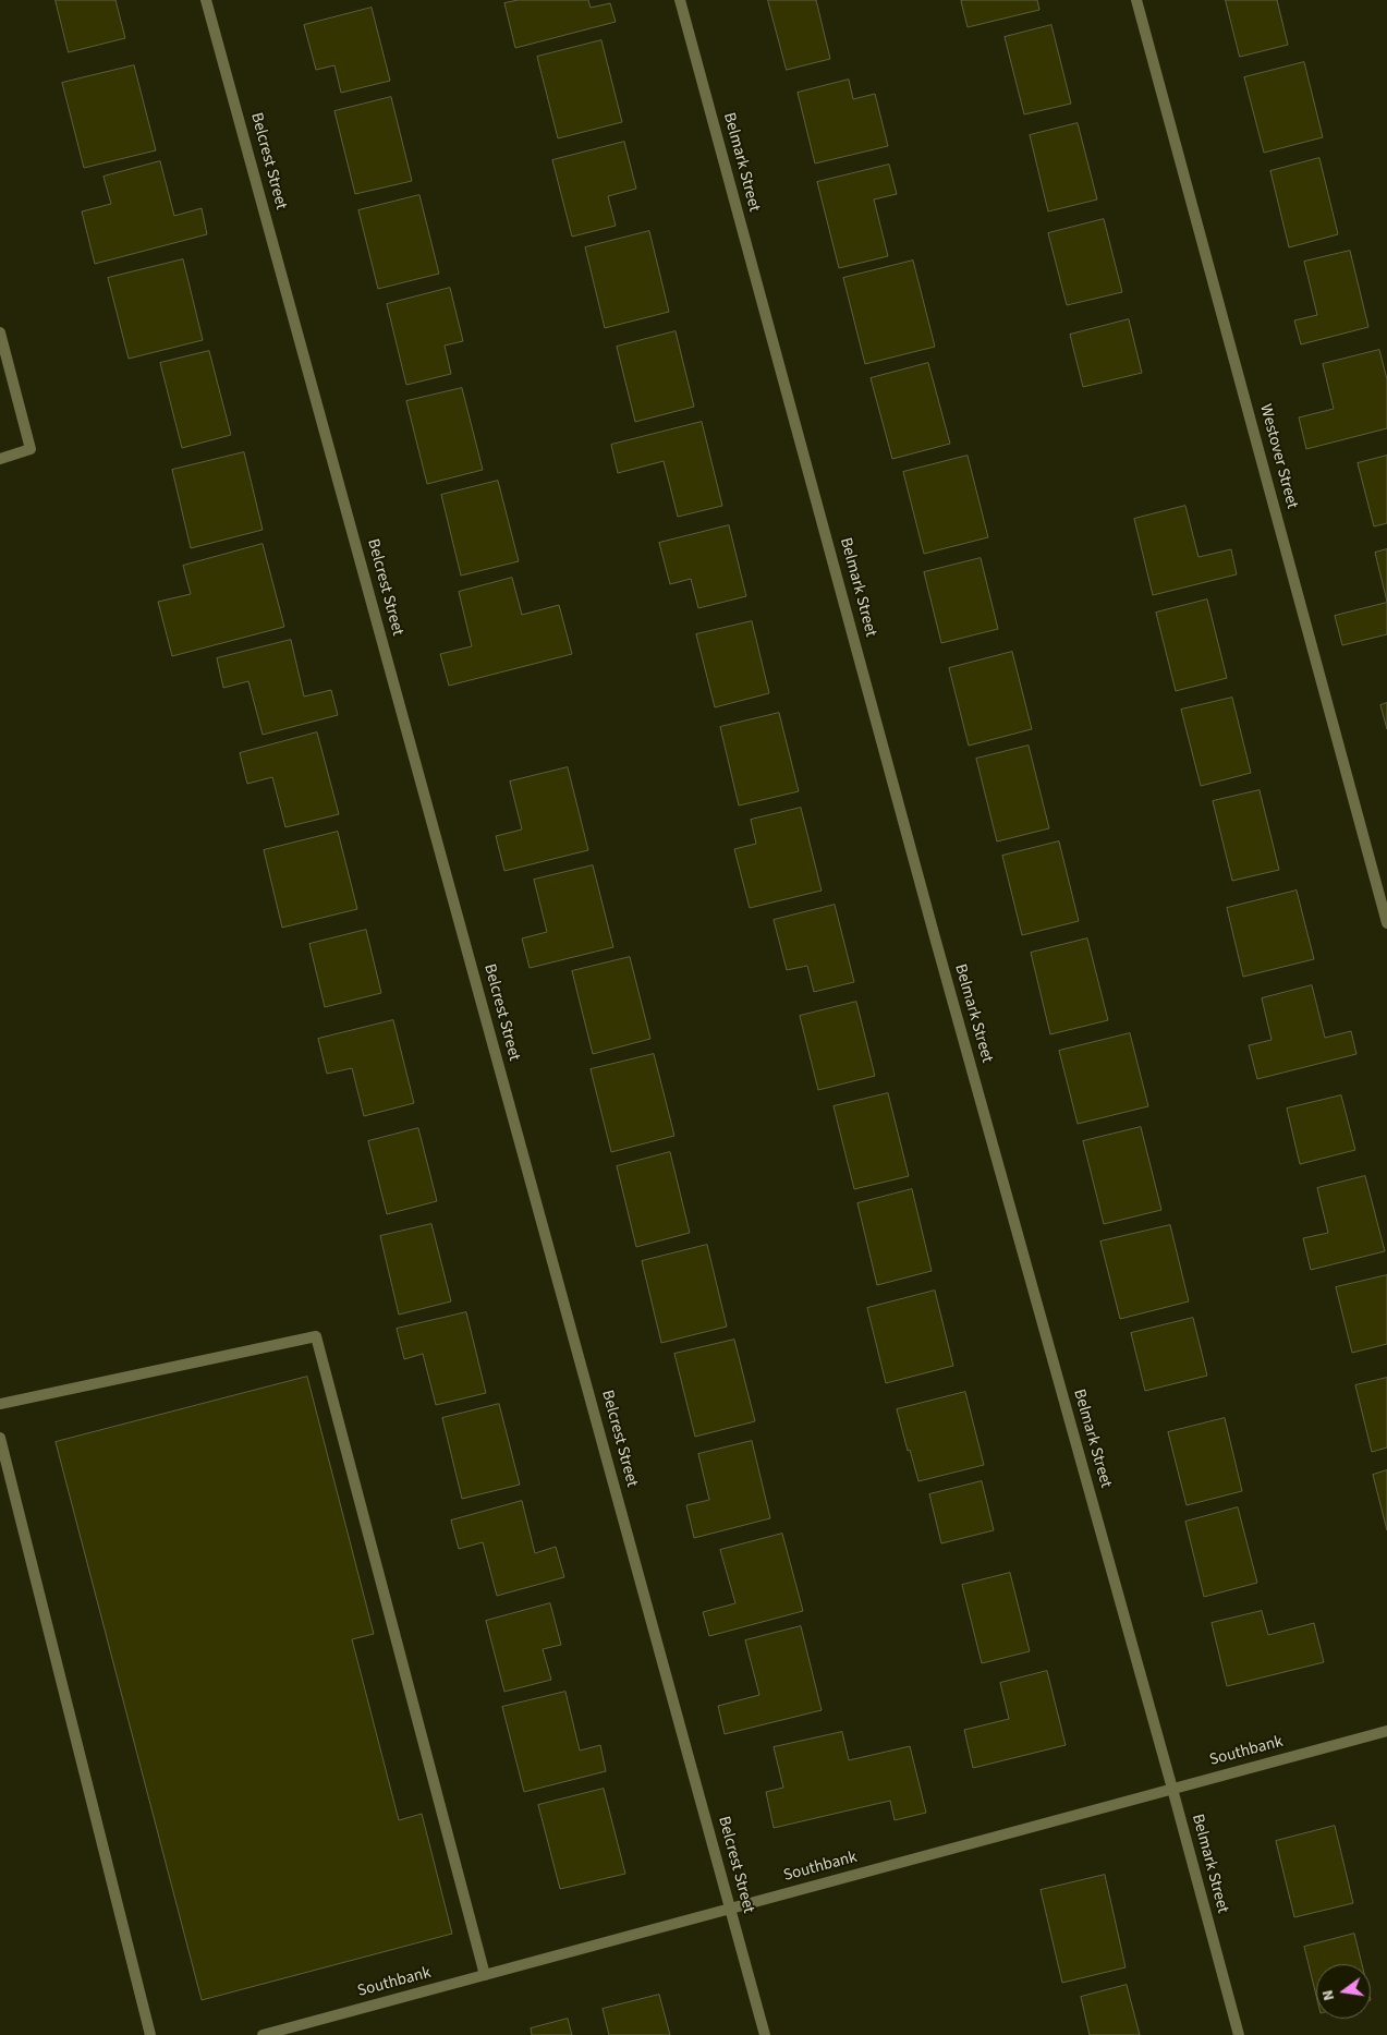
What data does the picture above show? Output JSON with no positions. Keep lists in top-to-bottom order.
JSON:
{
  "streets": {
    "street": [
      "Belcrest Street",
      "Belmark Street",
      "Westover Street",
      "Southbank"
    ]
  },
  "crossings": [
    ["Belcrest Street", "Southbank"],
    ["Belmark Street", "Southbank"]
  ],
  "north": "left"
}
